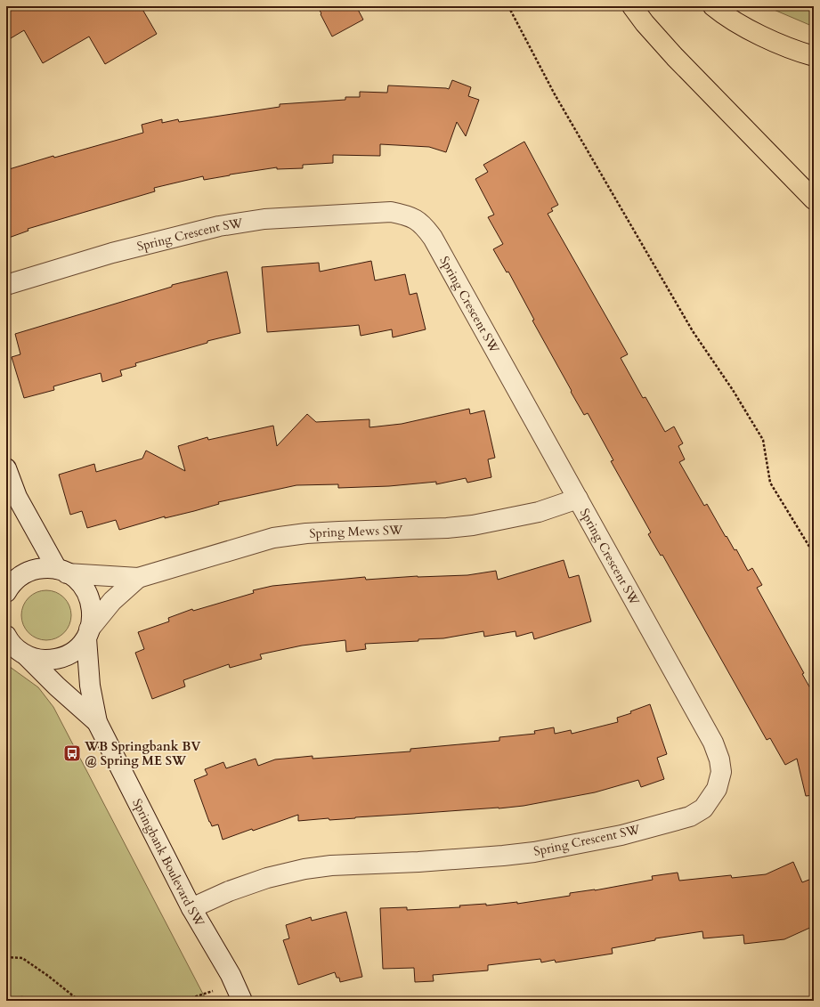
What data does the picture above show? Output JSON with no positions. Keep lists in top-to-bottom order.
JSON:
{
  "streets": {
    "street": ["Spring Crescent SW", "Spring Mews SW", "Springbank Boulevard SW"]
  },
  "crossings": [
    ["Spring Crescent SW", "Spring Mews SW"],
    ["Spring Crescent SW", "Springbank Boulevard SW"],
    ["Spring Mews SW", "Springbank Boulevard SW"]
  ],
  "places": {
    "bus stop": ["WB Springbank BV @ Spring ME SW"]
  }
}
